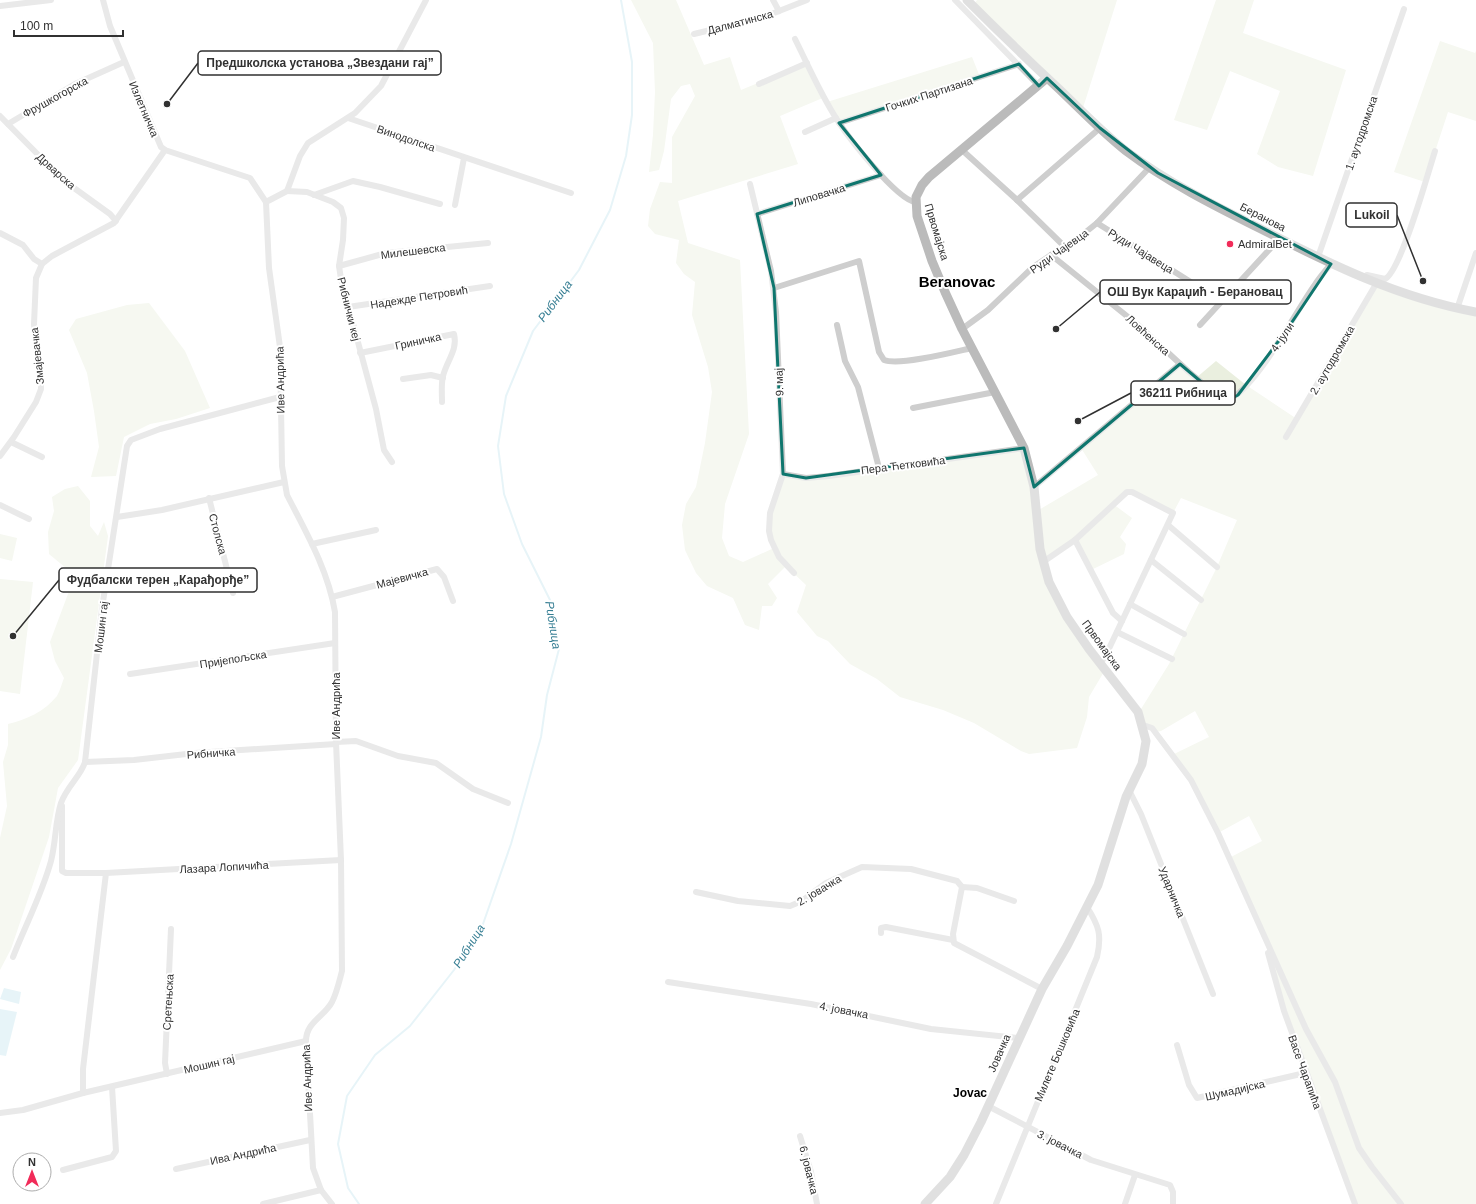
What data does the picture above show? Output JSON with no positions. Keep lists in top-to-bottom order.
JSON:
{
  "streets": {
    "main road": ["Беранова", "Првомајска", "Јовачка"],
    "street": [
      "Далматинска",
      "Гочких Партизана",
      "Фрушкогорска",
      "Излетничка",
      "1. аутодромска",
      "Винодолска",
      "Дрварска",
      "Липовачка",
      "Милешевска",
      "Руди Чајевца",
      "Руди Чајавеца",
      "Надежде Петровић",
      "Рибнички кеј",
      "Ловћенска",
      "4. јули",
      "Гриничка",
      "Змајевачка",
      "2. аутодромска",
      "Иве Андрића",
      "9. мај",
      "Пера Ћетковића",
      "Столска",
      "Мајевичка",
      "Мошин гај",
      "Пријепољска",
      "Рибничка",
      "Лазара Лопичића",
      "2. јовачка",
      "Ударничка",
      "Сретењска",
      "4. јовачка",
      "Милете Бошковића",
      "Васе Чарапића",
      "Шумадијска",
      "3. јовачка",
      "Ива Андрића",
      "6. јовачка"
    ]
  },
  "crossings": [
    ["Фрушкогорска", "Излетничка"],
    ["Фрушкогорска", "Дрварска"],
    ["Излетничка", "Иве Андрића"],
    ["1. аутодромска", "Беранова"],
    ["Липовачка", "9. мај"],
    ["Беранова", "Првомајска"],
    ["Беранова", "Руди Чајевца"],
    ["Беранова", "4. јули"],
    ["Беранова", "2. аутодромска"],
    ["Првомајска", "Руди Чајевца"],
    ["Првомајска", "Пера Ћетковића"],
    ["Првомајска", "Ударничка"],
    ["Првомајска", "Јовачка"],
    ["Првомајска", "Милете Бошковића"],
    ["Милешевска", "Рибнички кеј"],
    ["Руди Чајевца", "Руди Чајавеца"],
    ["Руди Чајевца", "Ловћенска"],
    ["Надежде Петровић", "Рибнички кеј"],
    ["Рибнички кеј", "Гриничка"],
    ["Ловћенска", "4. јули"],
    ["Иве Андрића", "Столска"],
    ["Иве Андрића", "Мајевичка"],
    ["Иве Андрића", "Мошин гај"],
    ["Иве Андрића", "Пријепољска"],
    ["Иве Андрића", "Рибничка"],
    ["Иве Андрића", "Лазара Лопичића"],
    ["Иве Андрића", "Ива Андрића"],
    ["9. мај", "Пера Ћетковића"],
    ["Столска", "Мошин гај"],
    ["Мошин гај", "Рибничка"],
    ["Мошин гај", "Лазара Лопичића"],
    ["Мошин гај", "Сретењска"],
    ["4. јовачка", "Јовачка"],
    ["Јовачка", "Милете Бошковића"],
    ["Јовачка", "3. јовачка"],
    ["Милете Бошковића", "3. јовачка"],
    ["Васе Чарапића", "Шумадијска"]
  ],
  "districts": ["Beranovac", "Jovac"],
  "water": ["Рибница"],
  "places": [
    "Предшколска установа „Звездани гај”",
    "AdmiralBet",
    "Lukoil",
    "ОШ Вук Караџић - Берановац",
    "36211 Рибница",
    "Фудбалски терен „Карађорђе”"
  ],
  "scale_bar": "100 m",
  "north": "top"
}
